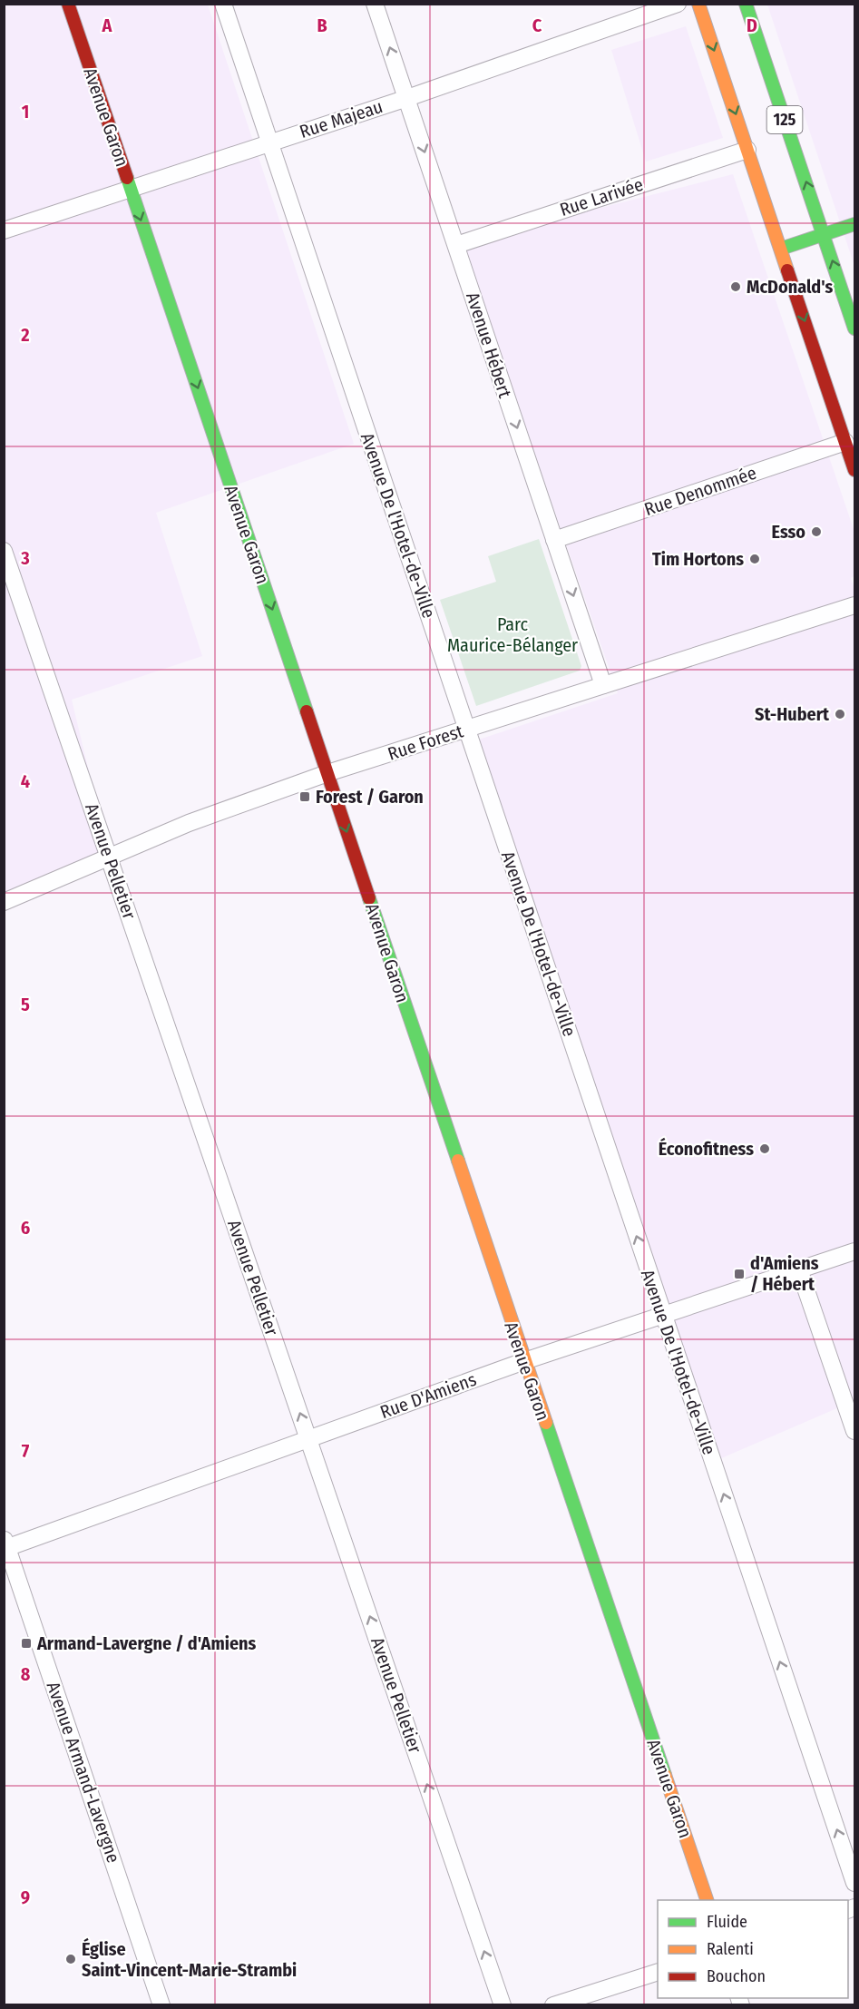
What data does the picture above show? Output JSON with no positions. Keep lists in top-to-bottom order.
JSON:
{
  "streets": {
    "street": [
      "Avenue Garon",
      "Rue Majeau",
      "125",
      "Rue Larivée",
      "Avenue Hébert",
      "Rue Denommée",
      "Avenue De l'Hotel-de-Ville",
      "Rue Forest",
      "Avenue Pelletier",
      "Rue D'Amiens",
      "Avenue Armand-Lavergne"
    ]
  },
  "crossings": [
    ["Avenue Garon", "Rue Majeau"],
    ["Avenue Garon", "Rue Forest"],
    ["Avenue Garon", "Rue D'Amiens"],
    ["Rue Majeau", "Avenue Hébert"],
    ["Rue Majeau", "Avenue De l'Hotel-de-Ville"],
    ["125", "Rue Larivée"],
    ["125", "Rue Denommée"],
    ["Rue Larivée", "Avenue Hébert"],
    ["Avenue Hébert", "Rue Denommée"],
    ["Avenue Hébert", "Rue Forest"],
    ["Avenue De l'Hotel-de-Ville", "Rue Forest"],
    ["Avenue De l'Hotel-de-Ville", "Rue D'Amiens"],
    ["Rue Forest", "Avenue Pelletier"],
    ["Avenue Pelletier", "Rue D'Amiens"],
    ["Rue D'Amiens", "Avenue Armand-Lavergne"]
  ],
  "one_way": ["Avenue Garon", "Avenue De l'Hotel-de-Ville", "Avenue Pelletier"],
  "parks": ["Parc Maurice-Bélanger"],
  "places": {
    "other": [
      "McDonald's",
      "Esso",
      "Tim Hortons",
      "St-Hubert",
      "Éconofitness",
      "Église Saint-Vincent-Marie-Strambi"
    ],
    "transit": ["Forest / Garon", "d'Amiens / Hébert", "Armand-Lavergne / d'Amiens"]
  },
  "legend": ["Fluide", "Ralenti", "Bouchon"],
  "grid": {
    "columns": [
      "A",
      "B",
      "C",
      "D"
    ],
    "rows": [
      "1",
      "2",
      "3",
      "4",
      "5",
      "6",
      "7",
      "8",
      "9"
    ]
  }
}
